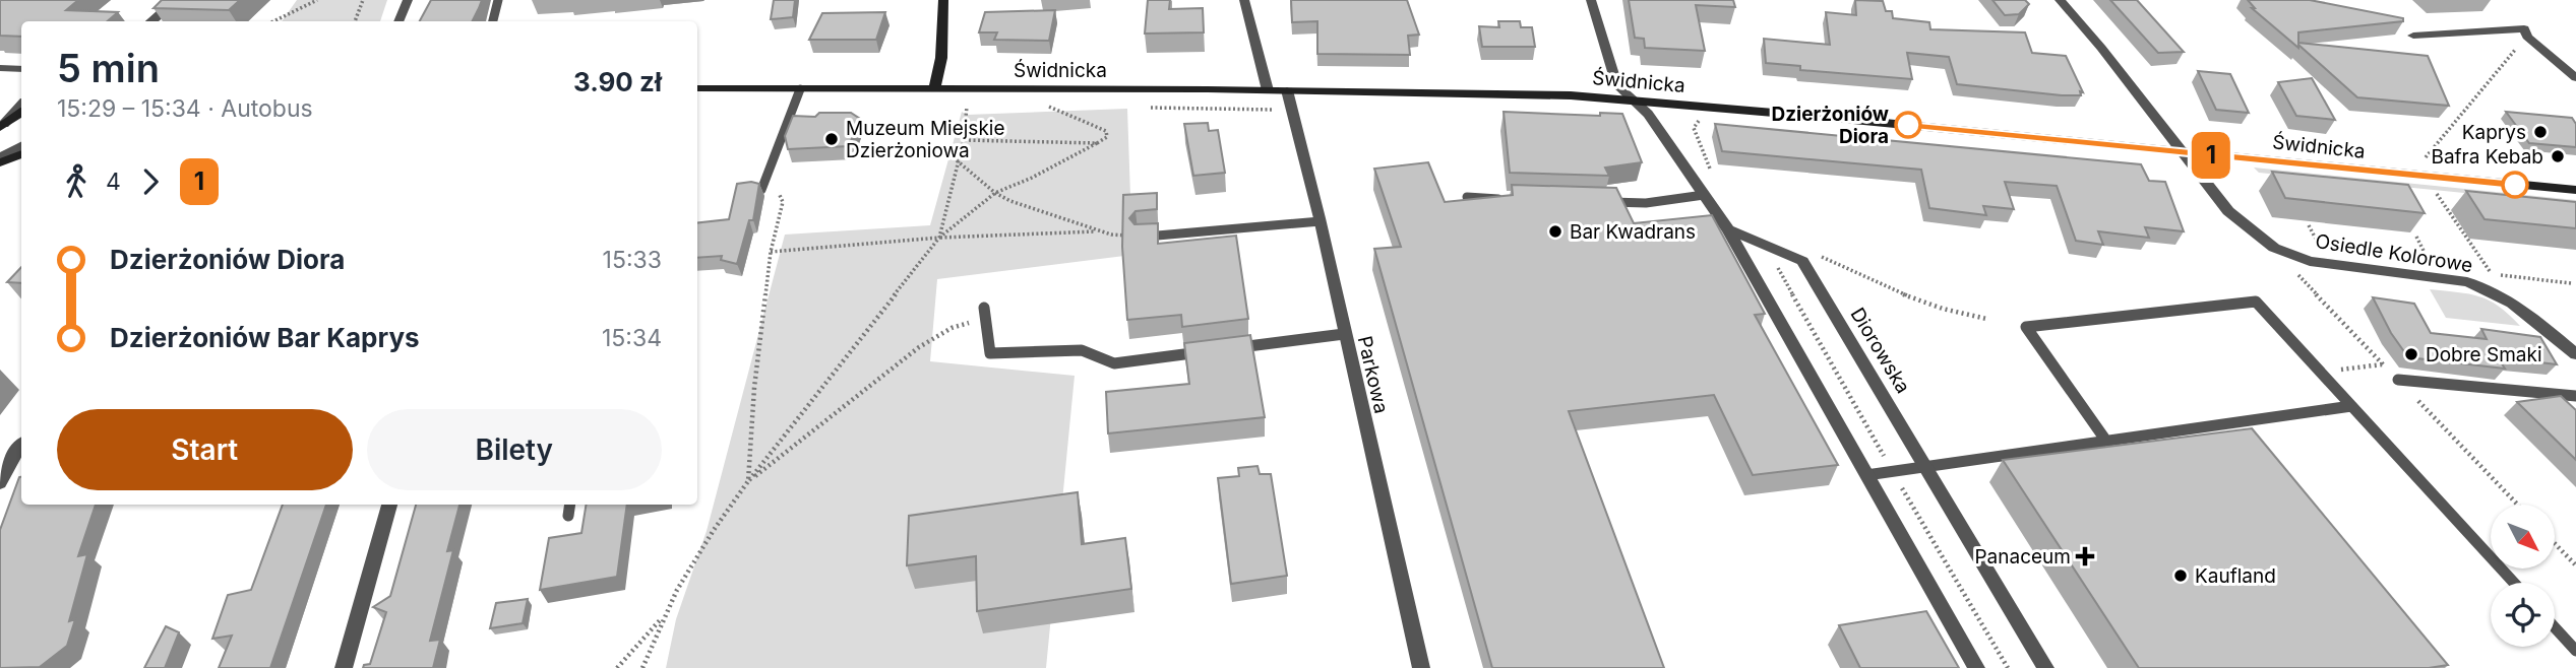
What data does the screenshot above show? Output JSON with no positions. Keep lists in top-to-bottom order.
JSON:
{
  "streets": {
    "street": [
      "Świdnicka",
      "Osiedle Kolorowe",
      "Diorowska",
      "Parkowa"
    ]
  },
  "crossings": [
    ["Świdnicka", "Osiedle Kolorowe"],
    ["Świdnicka", "Parkowa"]
  ],
  "places": {
    "other": [
      "Dzierżoniów Diora",
      "Kaprys",
      "Muzeum Miejskie Dzierżoniowa",
      "Bafra Kebab",
      "Bar Kwadrans",
      "Dobre Smaki",
      "Kaufland"
    ],
    "health": ["Panaceum"]
  },
  "lines": ["bus line 1"],
  "north": "bottom right",
  "page": {
    "on_map": "1",
    "heading": ["5 min", "15:29 – 15:34 · Autobus", "3.90 zł"],
    "legs": ["4", "1"],
    "list": [
      {
        "name": "Dzierżoniów Diora",
        "value": "15:33"
      },
      {
        "name": "Dzierżoniów Bar Kaprys",
        "value": "15:34"
      }
    ],
    "buttons": ["Start", "Bilety"]
  }
}
